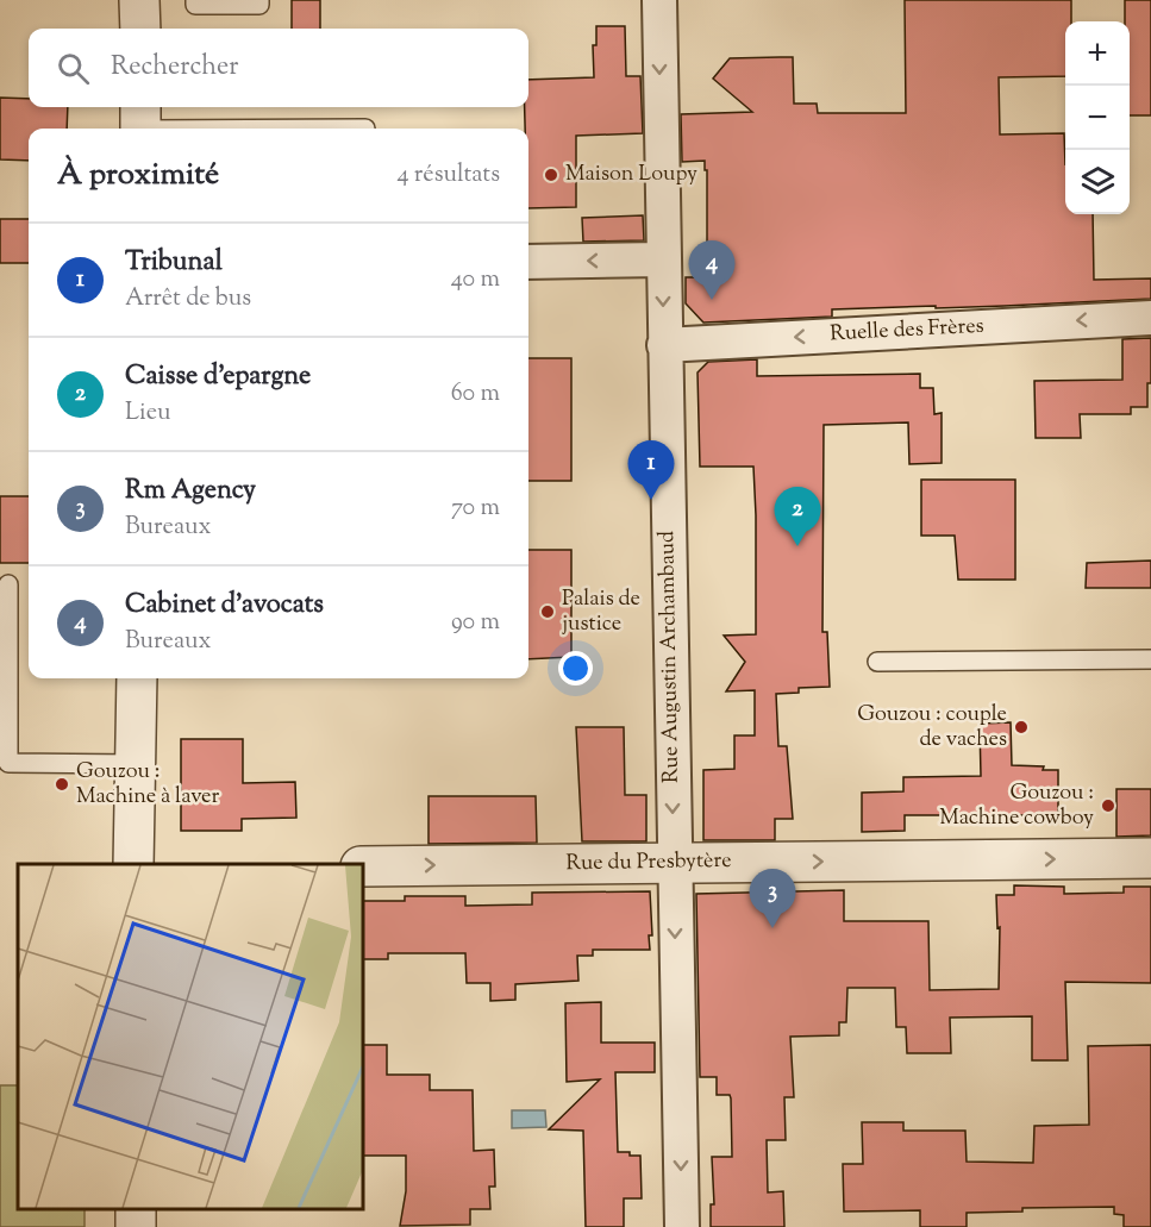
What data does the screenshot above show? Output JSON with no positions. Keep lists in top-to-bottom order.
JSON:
{
  "streets": {
    "street": ["Ruelle des Frères", "Rue Augustin Archambaud", "Rue du Presbytère"]
  },
  "crossings": [
    ["Ruelle des Frères", "Rue Augustin Archambaud"],
    ["Rue Augustin Archambaud", "Rue du Presbytère"]
  ],
  "one_way": ["Ruelle des Frères", "Rue Augustin Archambaud", "Rue du Presbytère"],
  "places": [
    "Maison Loupy",
    "Palais de justice",
    "Gouzou : couple de vaches",
    "Gouzou : Machine à laver",
    "Gouzou : Machine cowboy"
  ],
  "page": {
    "map_buttons": ["+", "−"],
    "search": "Rechercher",
    "heading": ["À proximité", "4 résultats"],
    "list": [
      {
        "mark": "1",
        "name": "Tribunal",
        "note": "Arrêt de bus",
        "value": "40 m"
      },
      {
        "mark": "2",
        "name": "Caisse d'epargne",
        "note": "Lieu",
        "value": "60 m"
      },
      {
        "mark": "3",
        "name": "Rm Agency",
        "note": "Bureaux",
        "value": "70 m"
      },
      {
        "mark": "4",
        "name": "Cabinet d'avocats",
        "note": "Bureaux",
        "value": "90 m"
      }
    ],
    "pins": [
      "4",
      "1",
      "2",
      "3"
    ]
  }
}
